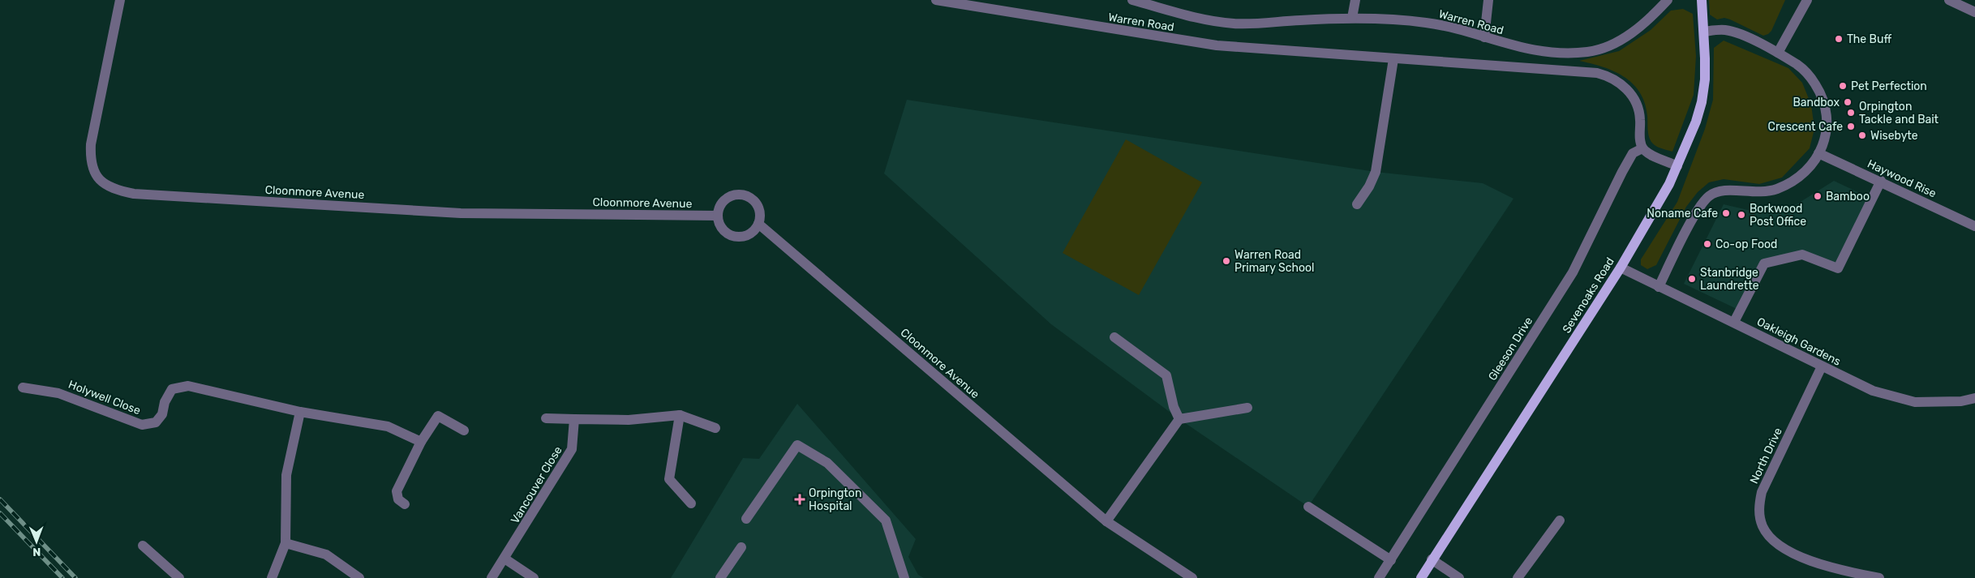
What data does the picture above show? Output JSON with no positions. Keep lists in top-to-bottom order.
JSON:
{
  "streets": {
    "main road": ["Sevenoaks Road"],
    "street": [
      "Warren Road",
      "Haywood Rise",
      "Cloonmore Avenue",
      "Oakleigh Gardens",
      "Gleeson Drive",
      "Holywell Close",
      "North Drive",
      "Vancouver Close"
    ]
  },
  "crossings": [
    ["Warren Road", "Gleeson Drive"],
    ["Sevenoaks Road", "Oakleigh Gardens"],
    ["Oakleigh Gardens", "North Drive"]
  ],
  "places": {
    "other": [
      "The Buff",
      "Pet Perfection",
      "Bandbox",
      "Orpington Tackle and Bait",
      "Crescent Cafe",
      "Wisebyte",
      "Bamboo",
      "Noname Cafe",
      "Borkwood Post Office",
      "Co-op Food",
      "Warren Road Primary School",
      "Stanbridge Laundrette"
    ],
    "health": ["Orpington Hospital"]
  },
  "north": "bottom"
}
